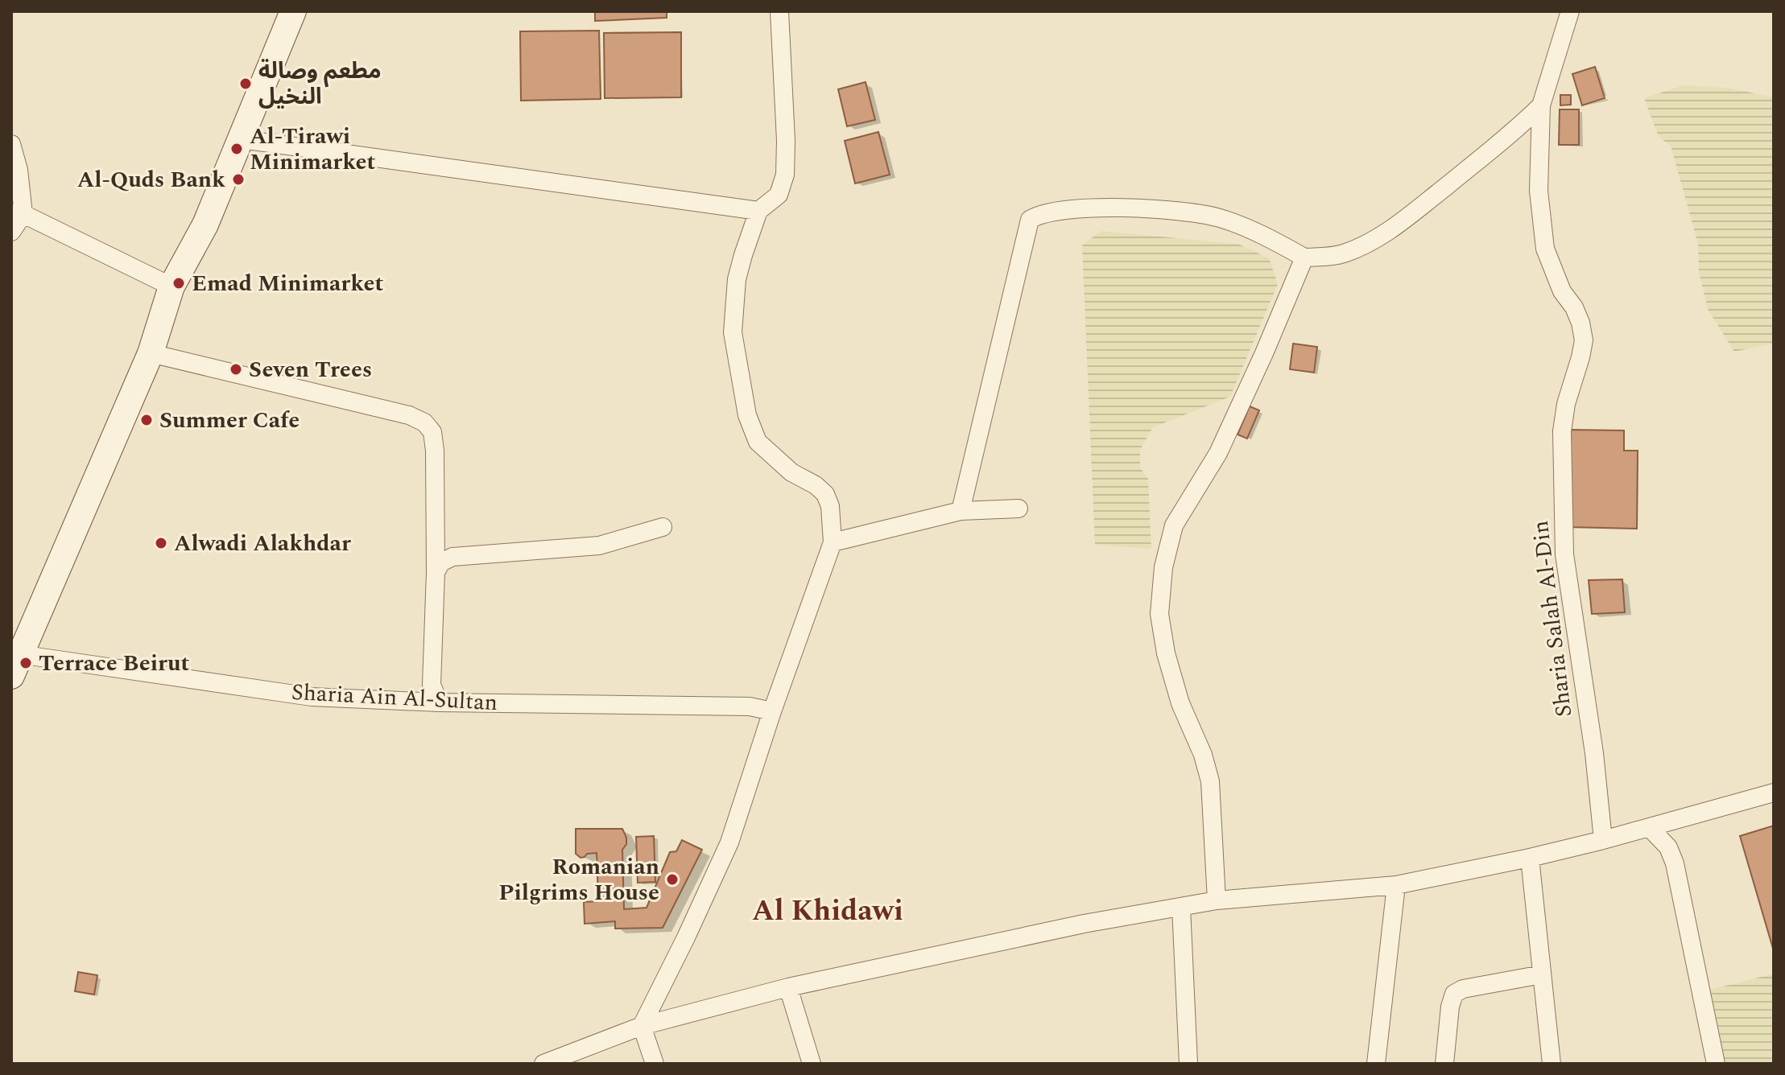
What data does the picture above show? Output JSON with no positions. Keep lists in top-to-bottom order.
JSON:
{
  "streets": {
    "main road": ["Sharia Ain Al-Sultan"],
    "street": ["Sharia Salah Al-Din"]
  },
  "districts": ["Al Khidawi"],
  "places": [
    "مطعم وصالة النخيل",
    "Al-Tirawi Minimarket",
    "Al-Quds Bank",
    "Emad Minimarket",
    "Seven Trees",
    "Summer Cafe",
    "Alwadi Alakhdar",
    "Terrace Beirut",
    "Romanian Pilgrims House"
  ]
}
